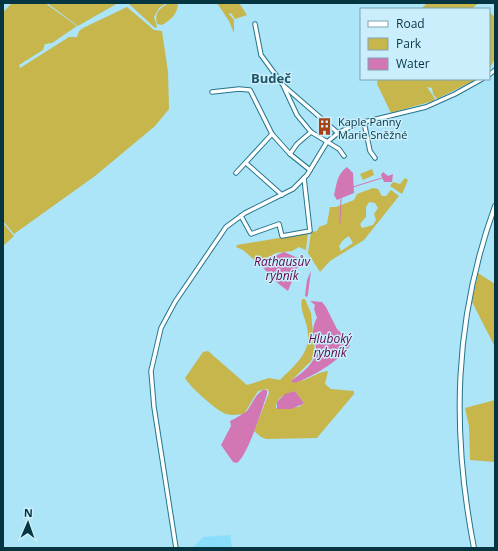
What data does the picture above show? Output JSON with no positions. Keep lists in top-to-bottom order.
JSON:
{
  "districts": ["Budeč"],
  "water": ["Rathausův rybník", "Hluboký rybník"],
  "places": {
    "building": ["Kaple Panny Marie Sněžné"]
  },
  "legend": ["Road", "Park", "Water"],
  "north": "top"
}
